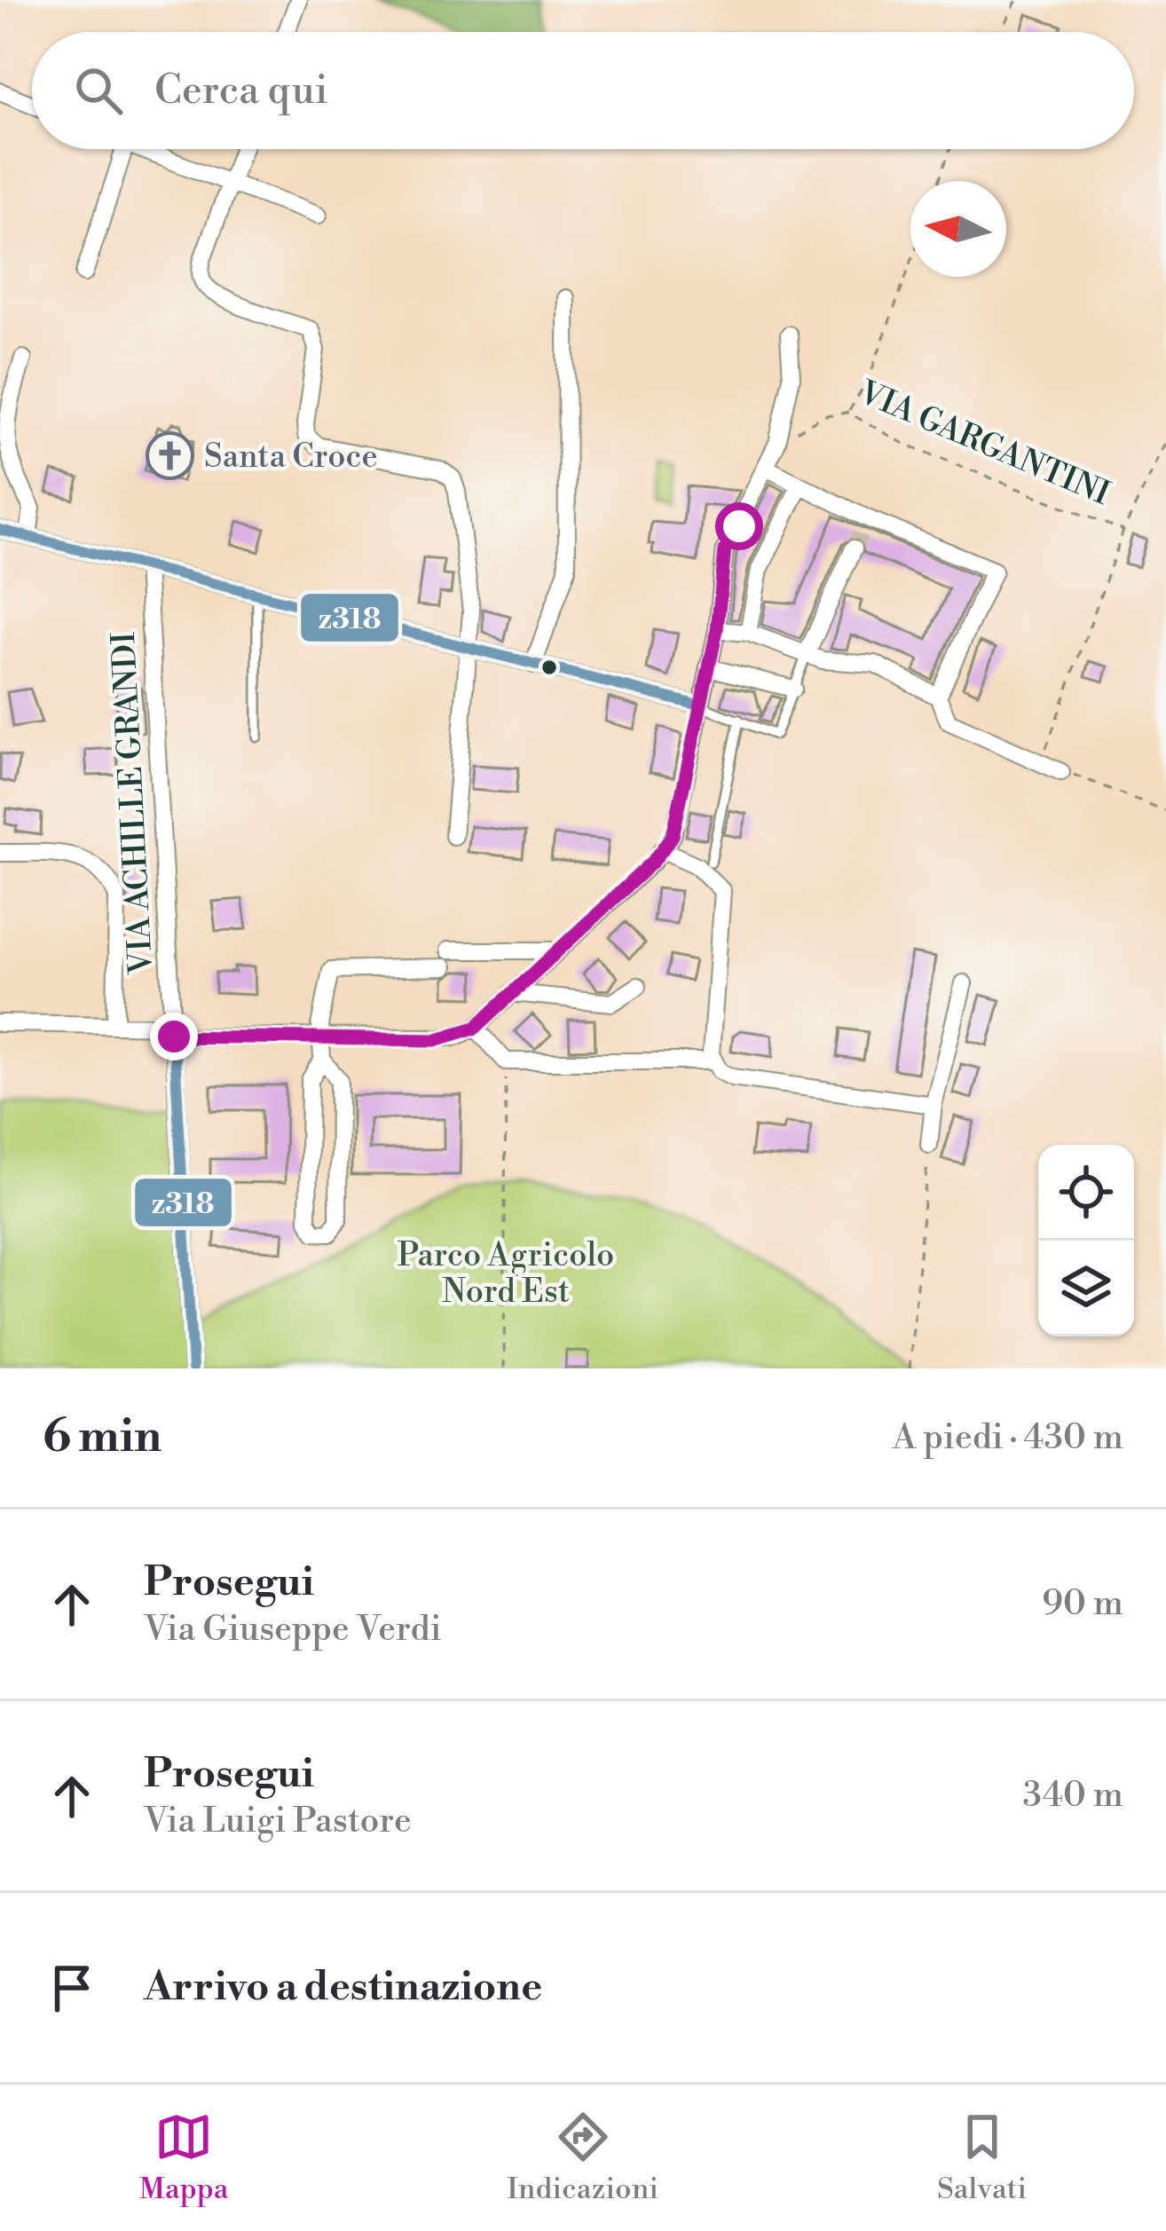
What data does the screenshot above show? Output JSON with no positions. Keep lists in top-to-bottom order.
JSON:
{
  "streets": {
    "street": ["VIA ACHILLE GRANDI"],
    "path": ["VIA GARGANTINI"]
  },
  "parks": ["Parco Agricolo Nord Est"],
  "places": {
    "church": ["Santa Croce"]
  },
  "lines": ["transit line z318"],
  "north": "left",
  "page": {
    "search": "Cerca qui",
    "heading": ["6 min", "A piedi · 430 m"],
    "list": [
      ["Prosegui", "Via Giuseppe Verdi", "90 m"],
      ["Prosegui", "Via Luigi Pastore", "340 m"],
      "Arrivo a destinazione"
    ],
    "nav": ["Mappa", "Indicazioni", "Salvati"]
  }
}
